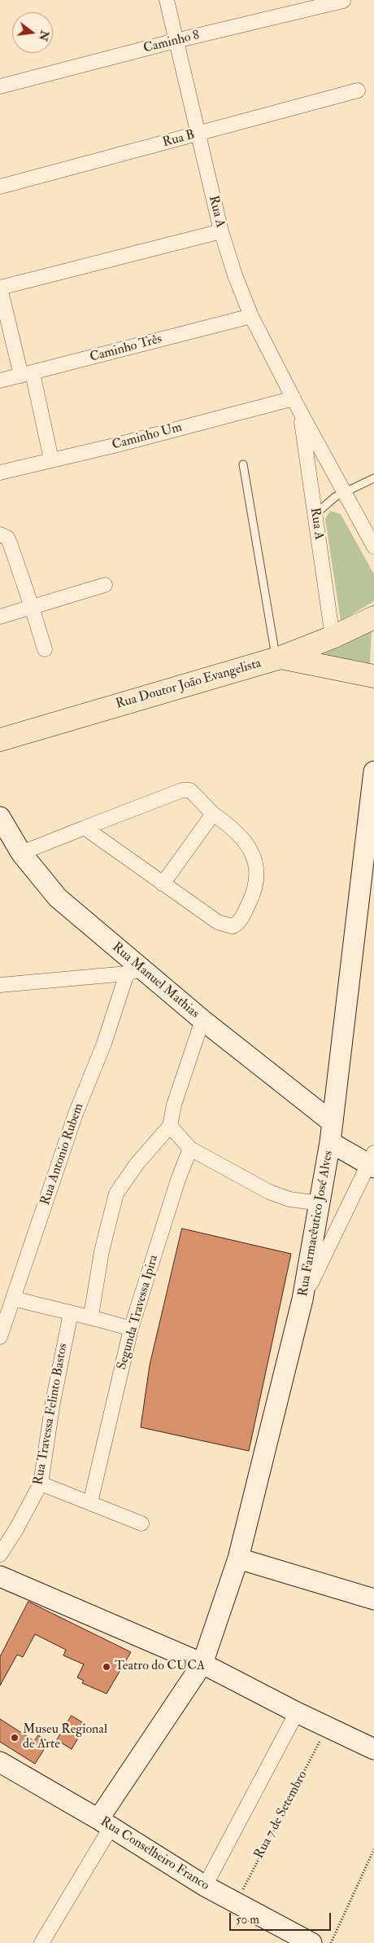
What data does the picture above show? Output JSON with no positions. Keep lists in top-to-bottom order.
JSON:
{
  "streets": {
    "main road": ["Rua Doutor João Evangelista"],
    "street": [
      "Caminho 8",
      "Rua B",
      "Rua A",
      "Caminho Três",
      "Caminho Um",
      "Rua Manuel Mathias",
      "Rua Antonio Rubem",
      "Rua Farmacêutico José Alves",
      "Segunda Travessa Ipira",
      "Rua Travessa Felinto Bastos",
      "Rua Conselheiro Franco"
    ],
    "path": ["Rua 7 de Setembro"]
  },
  "crossings": [
    ["Caminho 8", "Rua A"],
    ["Rua B", "Rua A"],
    ["Rua A", "Caminho Três"],
    ["Rua A", "Caminho Um"],
    ["Rua A", "Rua Doutor João Evangelista"],
    ["Rua Manuel Mathias", "Rua Antonio Rubem"],
    ["Rua Manuel Mathias", "Rua Farmacêutico José Alves"],
    ["Rua 7 de Setembro", "Rua Conselheiro Franco"]
  ],
  "places": ["Teatro do CUCA", "Museu Regional de Arte"],
  "scale_bar": "50 m",
  "north": "right"
}
